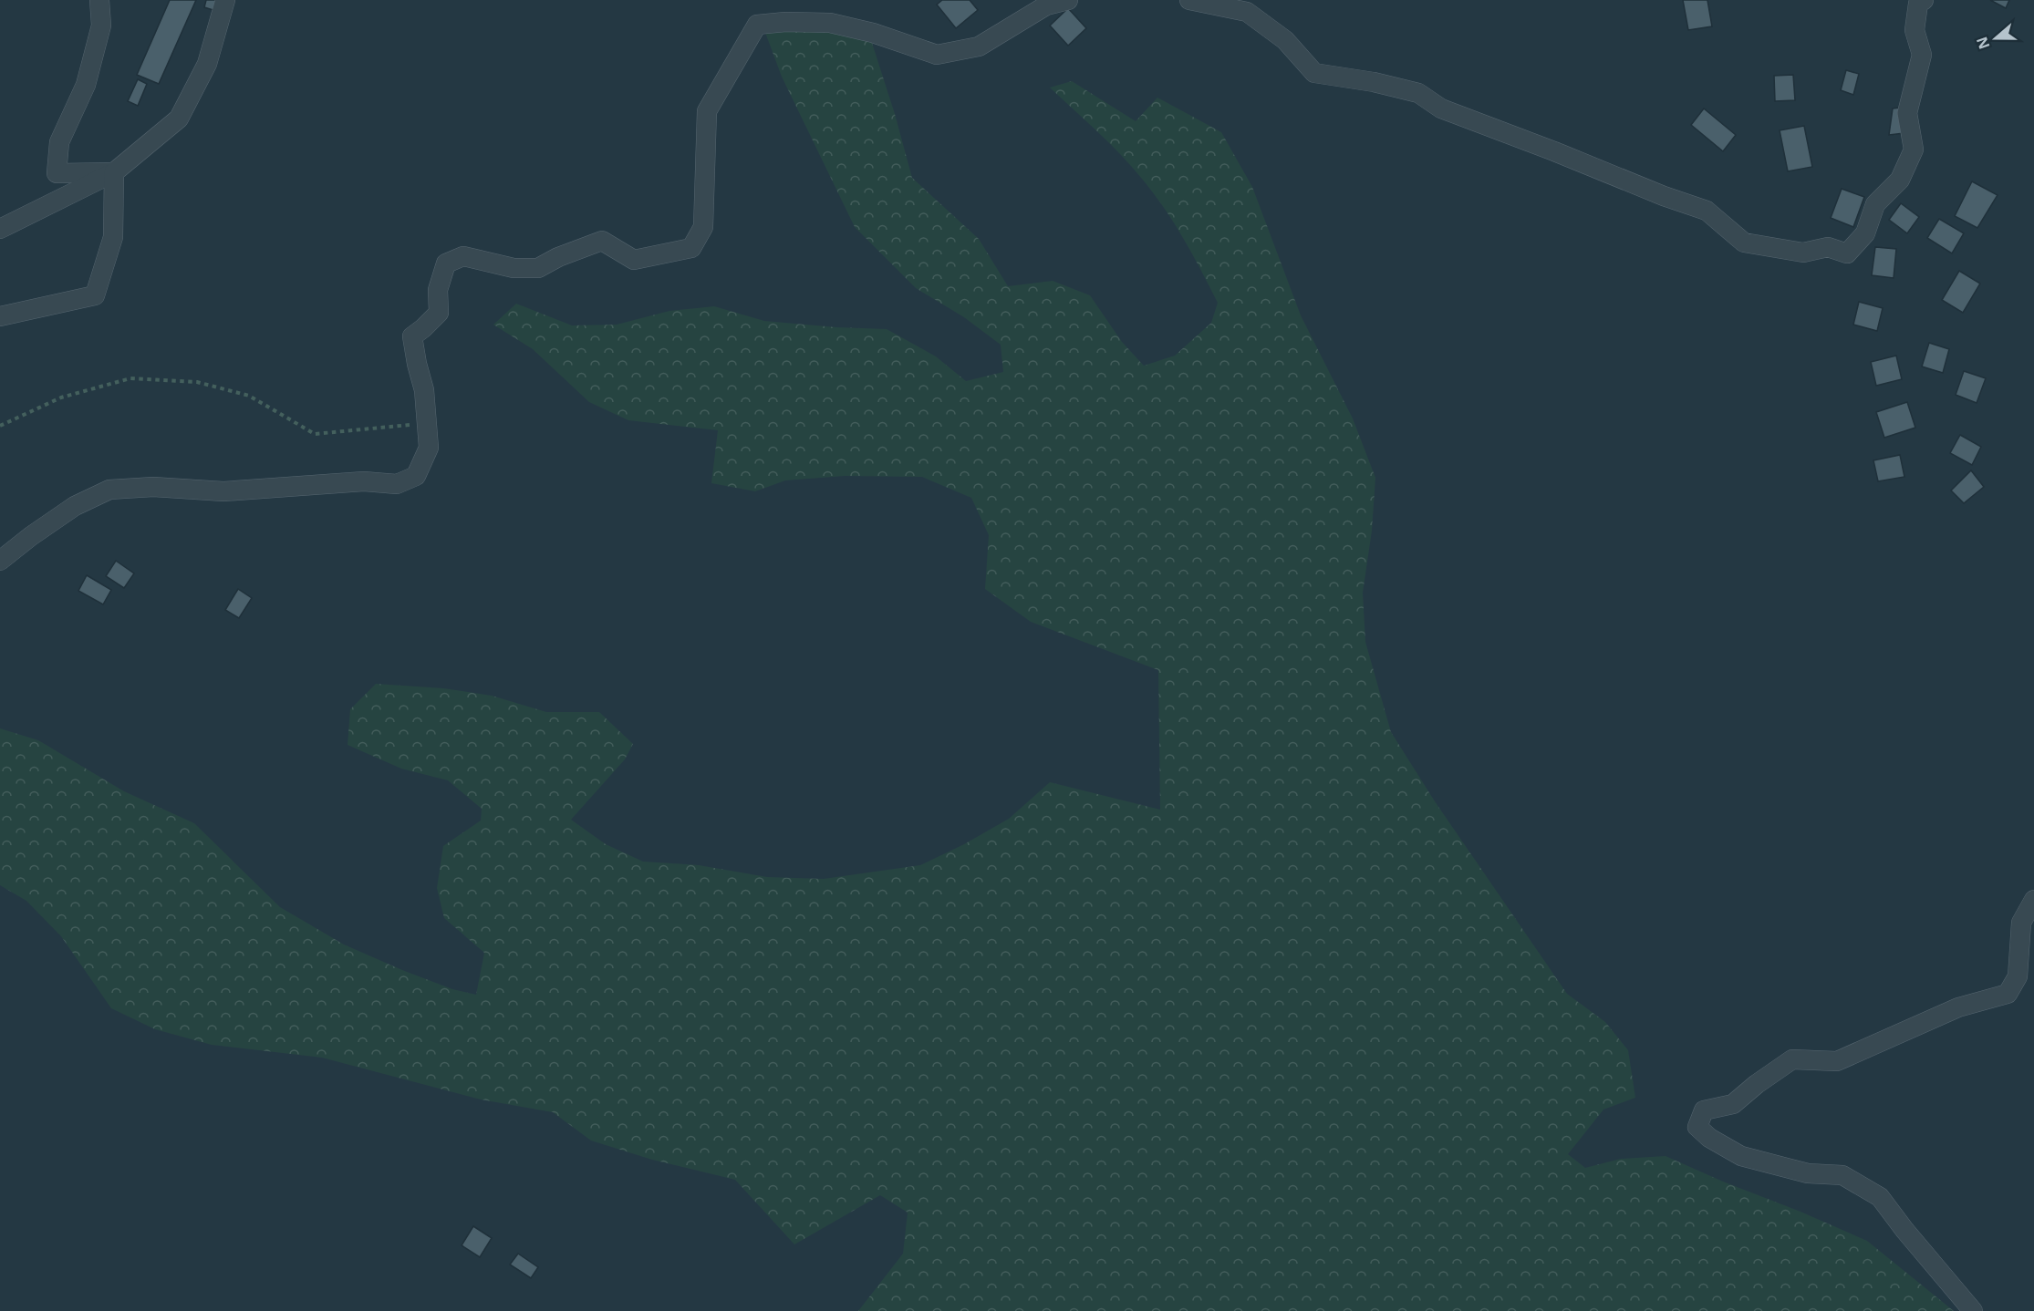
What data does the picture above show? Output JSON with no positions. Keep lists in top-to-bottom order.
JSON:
{
  "north": "left"
}
